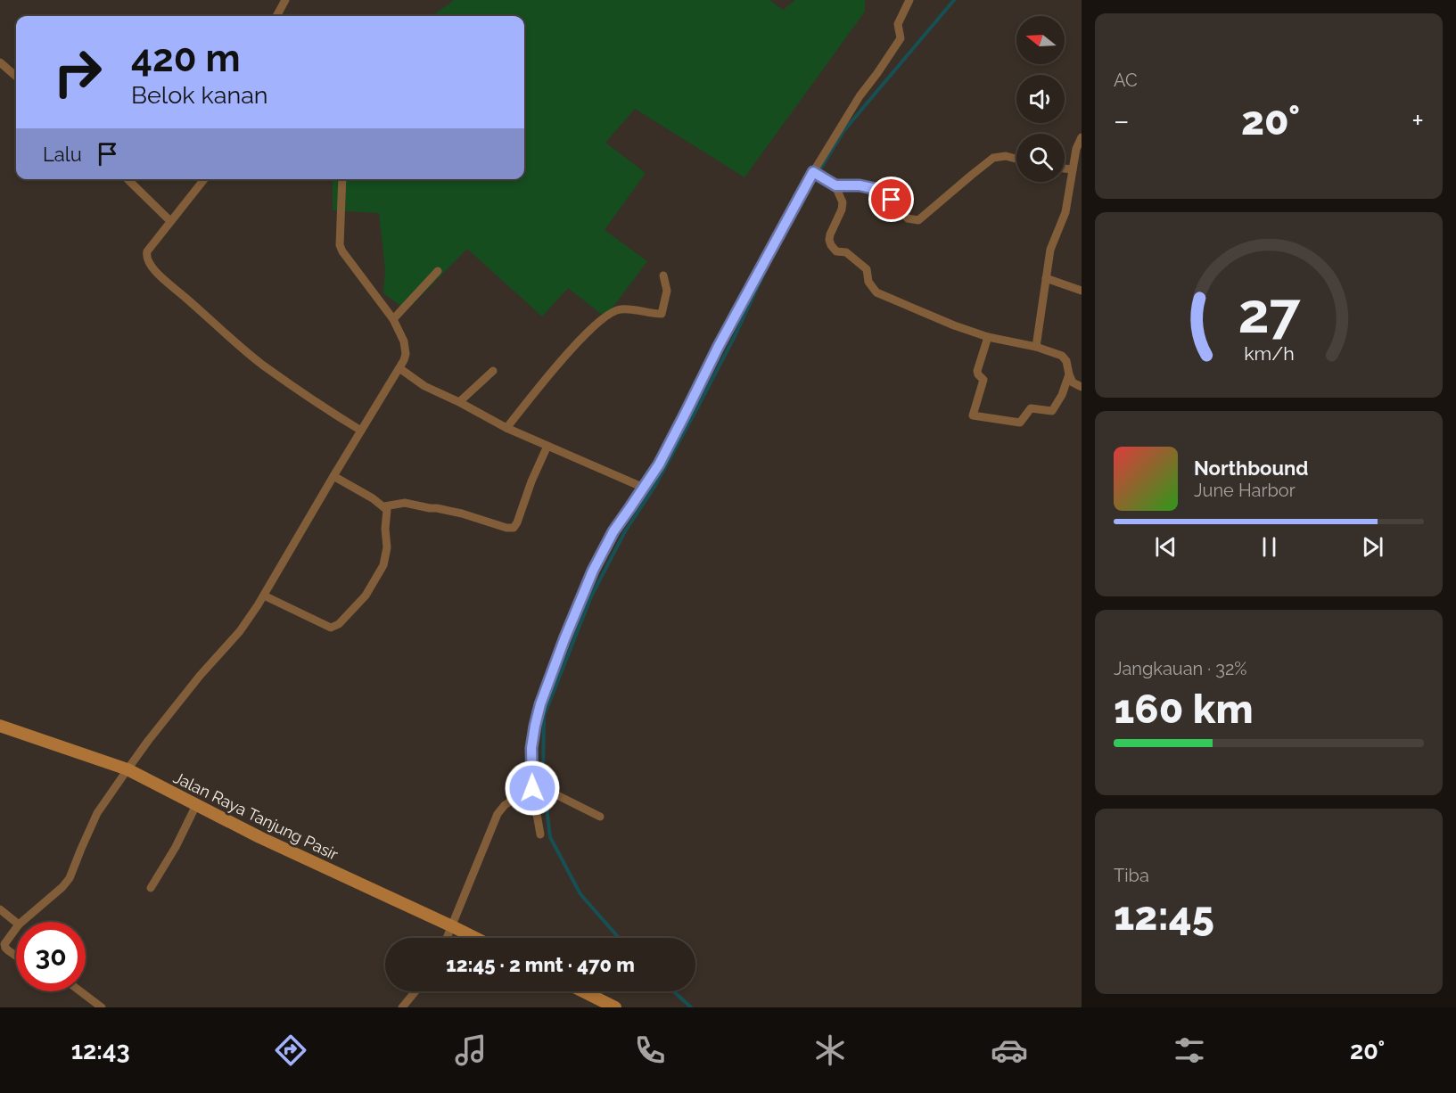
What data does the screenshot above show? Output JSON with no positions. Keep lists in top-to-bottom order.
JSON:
{
  "streets": {
    "street": ["Jalan Raya Tanjung Pasir"]
  },
  "north": "left",
  "page": {
    "tile": [
      "AC",
      ["Jangkauan · 32%", "160 km"],
      ["Tiba", "12:45"]
    ],
    "turn": ["420 m", "Belok kanan"],
    "heat": ["−", "20°", "+"],
    "then": "Lalu",
    "song": ["Northbound", "June Harbor"],
    "limit": "30",
    "trip": "12:45 · 2 mnt · 470 m",
    "tabs": ["12:43", "20°"],
    "gauge": ["27", "km/h"]
  }
}
